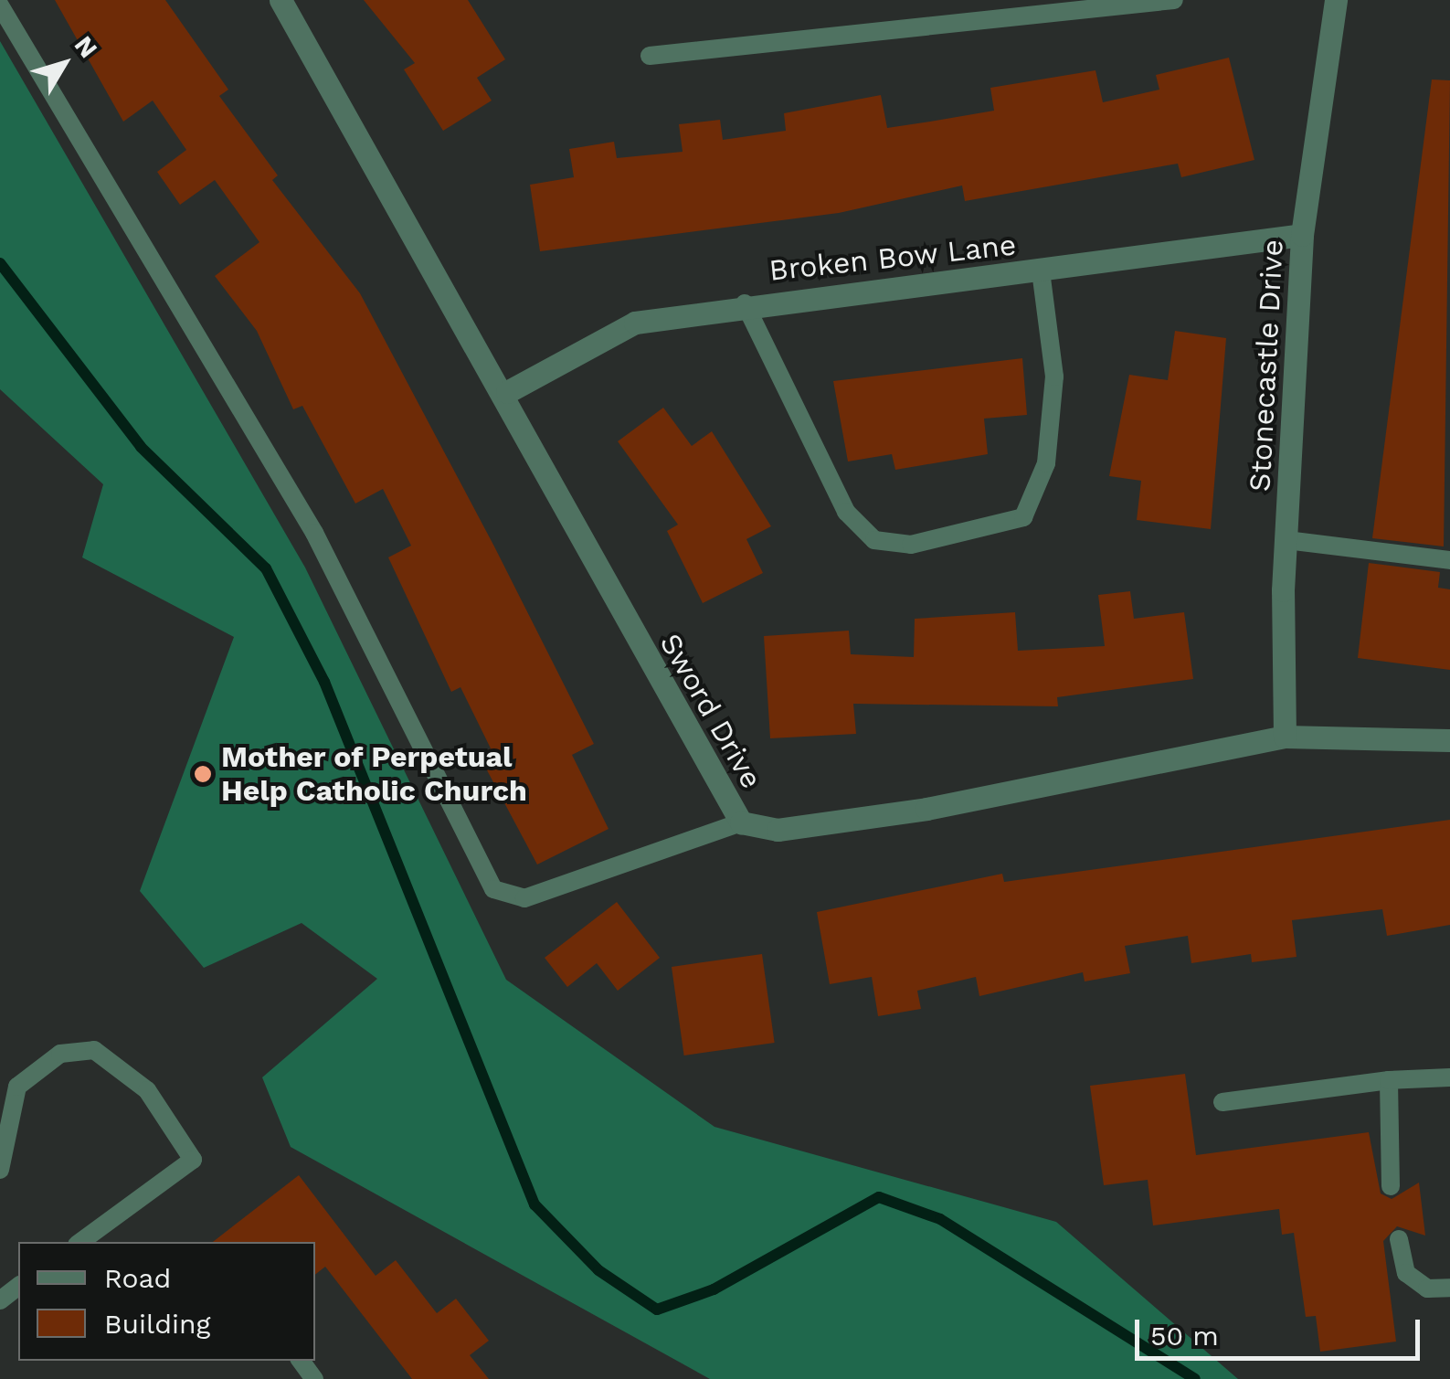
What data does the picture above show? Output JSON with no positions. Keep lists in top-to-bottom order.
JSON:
{
  "streets": {
    "street": ["Broken Bow Lane", "Stonecastle Drive", "Sword Drive"]
  },
  "crossings": [
    ["Broken Bow Lane", "Stonecastle Drive"],
    ["Broken Bow Lane", "Sword Drive"],
    ["Stonecastle Drive", "Sword Drive"]
  ],
  "places": ["Mother of Perpetual Help Catholic Church"],
  "legend": ["Road", "Building"],
  "scale_bar": "50 m",
  "north": "top right"
}
